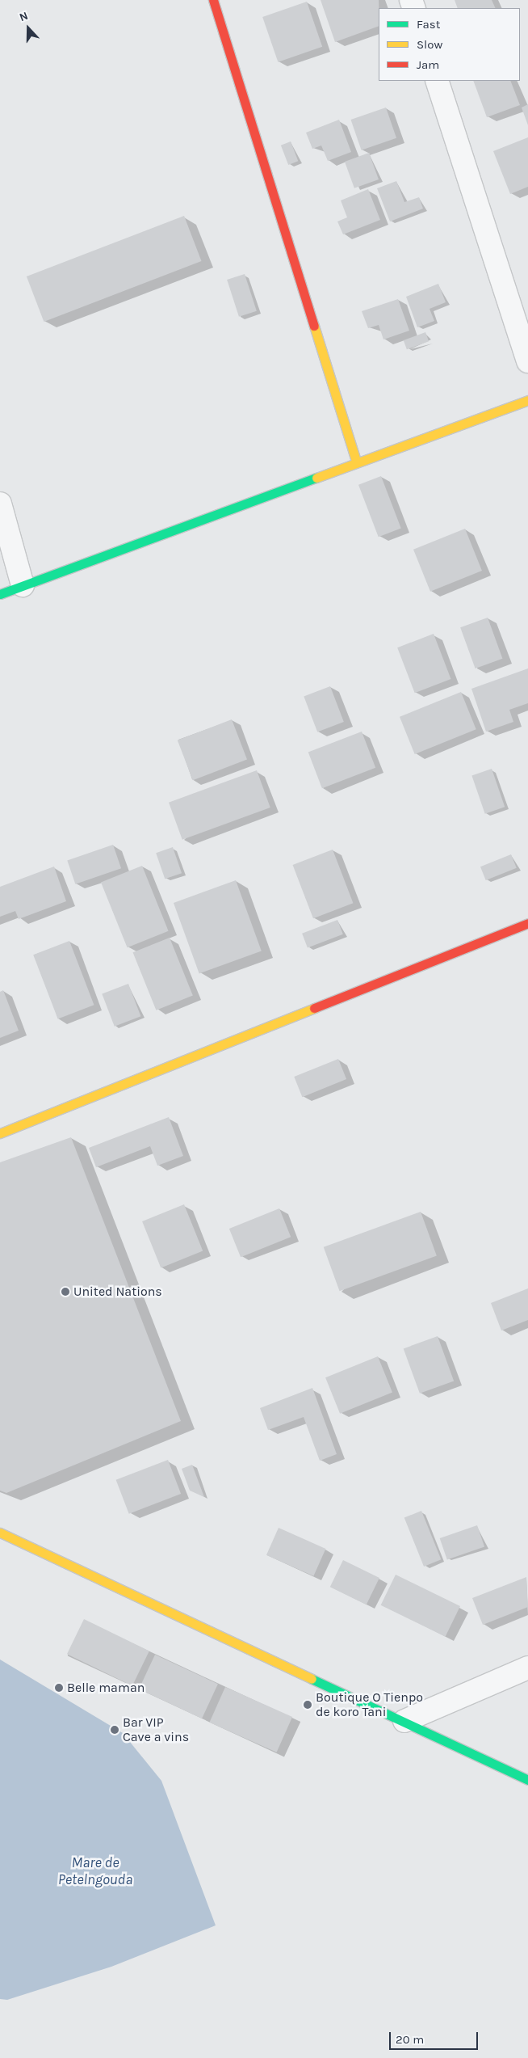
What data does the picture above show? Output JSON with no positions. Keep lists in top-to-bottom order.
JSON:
{
  "water": ["Mare de Petelngouda"],
  "places": [
    "United Nations",
    "Belle maman",
    "Boutique O Tienpo de koro Tani",
    "Bar VIP Cave a vins"
  ],
  "legend": ["Fast", "Slow", "Jam"],
  "scale_bar": "20 m",
  "north": "top"
}
